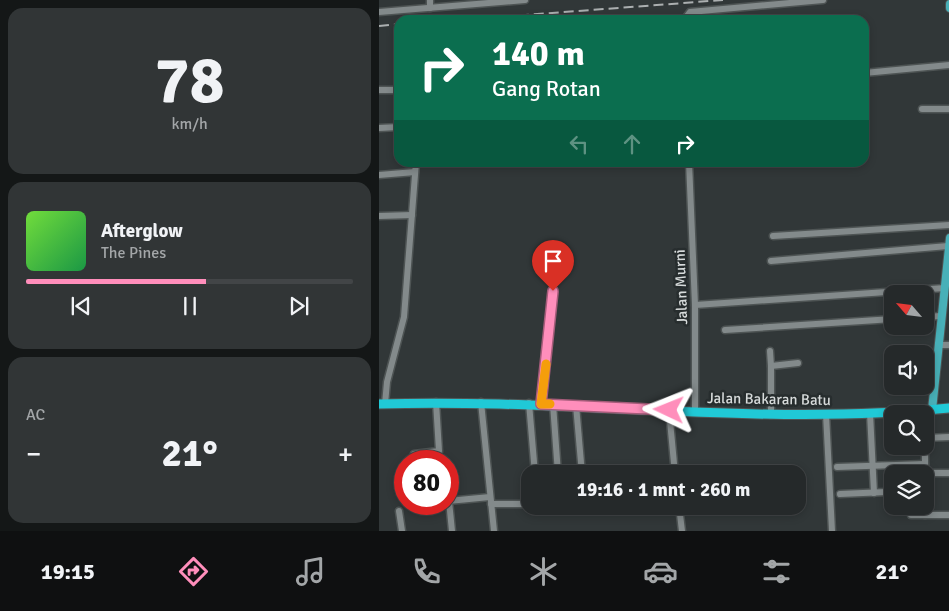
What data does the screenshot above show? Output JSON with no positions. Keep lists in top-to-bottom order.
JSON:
{
  "streets": {
    "highway": ["Jalan Bakaran Batu"],
    "street": ["Jalan Murni"]
  },
  "crossings": [
    ["Jalan Murni", "Jalan Bakaran Batu"]
  ],
  "north": "top left",
  "page": {
    "tile": [
      ["78", "km/h"],
      "AC"
    ],
    "turn": ["140 m", "Gang Rotan"],
    "song": ["Afterglow", "The Pines"],
    "heat": ["−", "21°", "+"],
    "limit": "80",
    "trip": "19:16 · 1 mnt · 260 m",
    "tabs": ["19:15", "21°"]
  }
}
